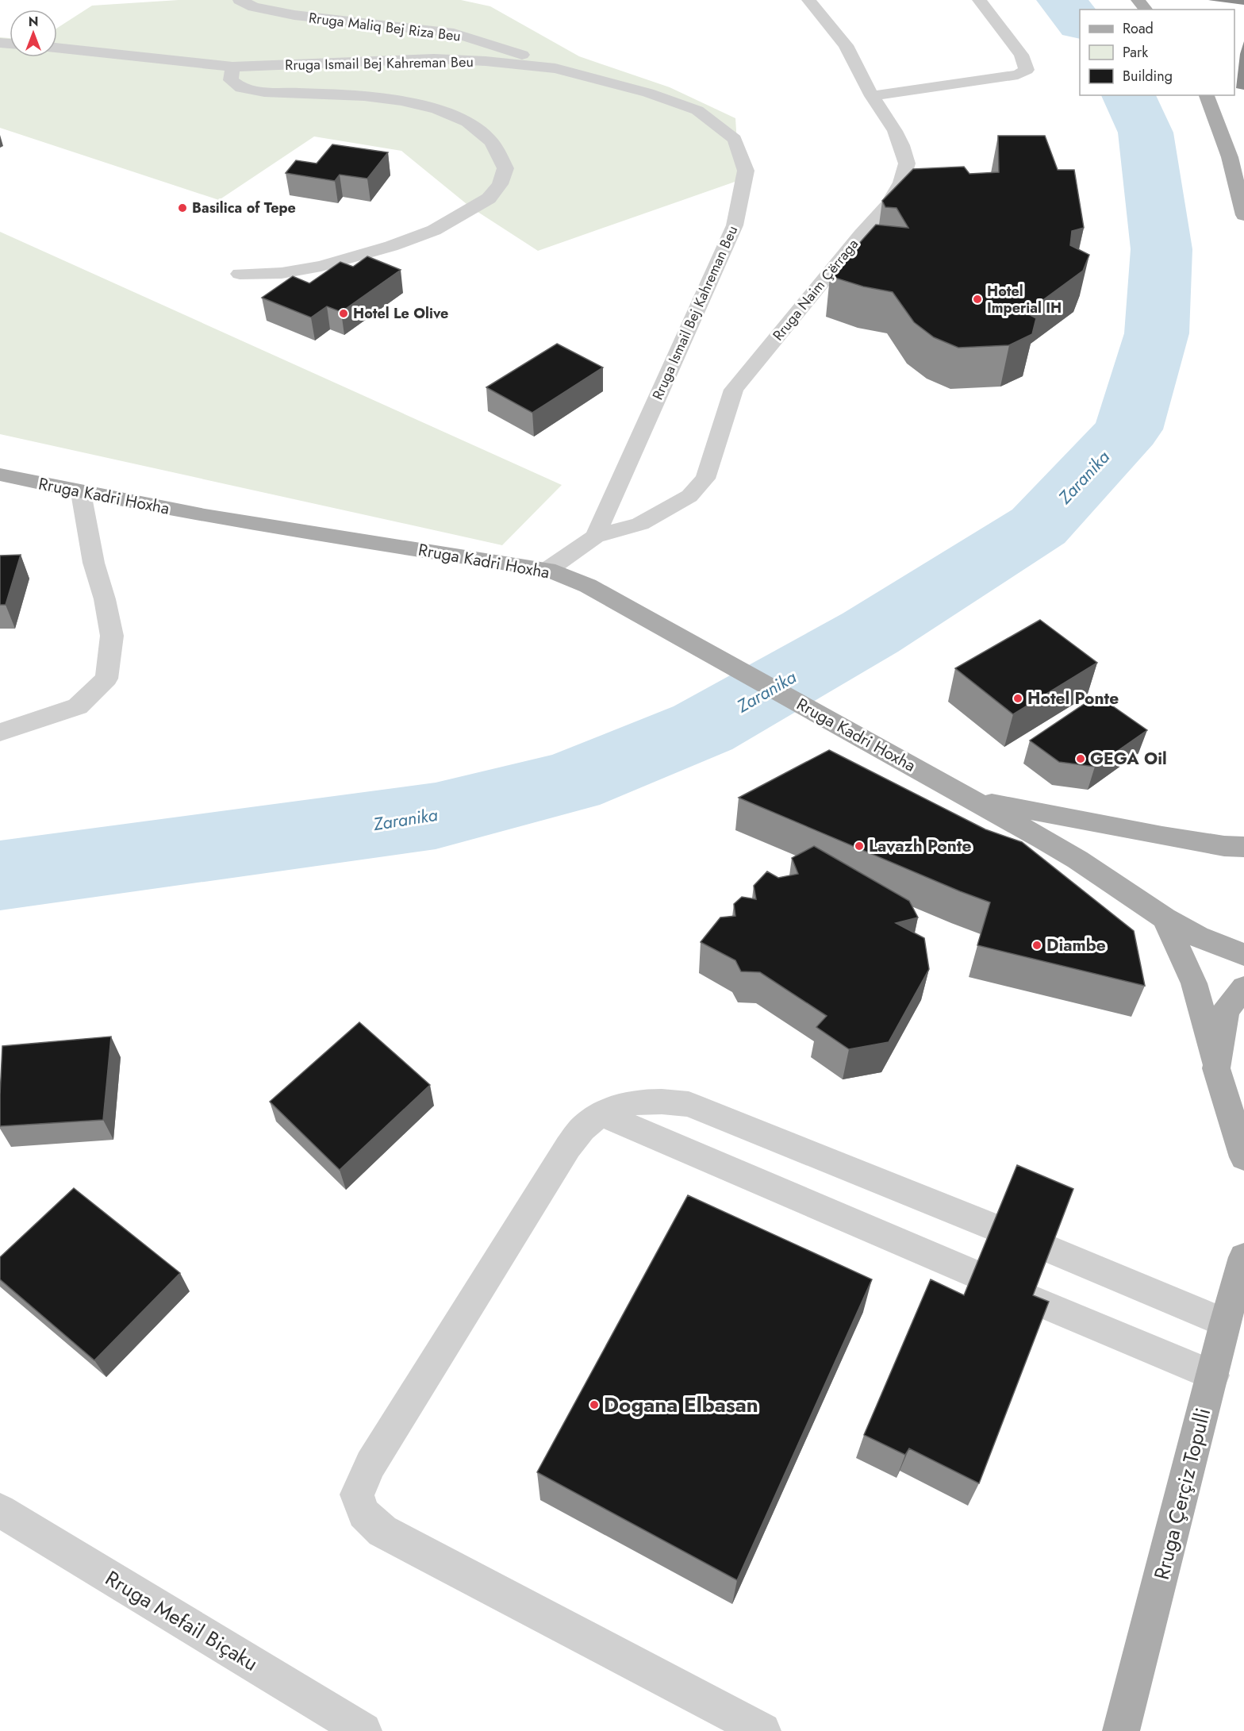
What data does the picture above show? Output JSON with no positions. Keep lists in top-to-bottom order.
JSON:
{
  "streets": {
    "main road": ["Rruga Kadri Hoxha", "Rruga Çerçiz Topulli"],
    "street": [
      "Rruga Maliq Bej Riza Beu",
      "Rruga Ismail Bej Kahreman Beu",
      "Rruga Naim Çërraga",
      "Rruga Mefail Biçaku"
    ]
  },
  "crossings": [
    ["Rruga Maliq Bej Riza Beu", "Rruga Ismail Bej Kahreman Beu"],
    ["Rruga Ismail Bej Kahreman Beu", "Rruga Naim Çërraga"]
  ],
  "water": ["Zaranika"],
  "places": [
    "Basilica of Tepe",
    "Hotel Imperial IH",
    "Hotel Le Olive",
    "Hotel Ponte",
    "GEGA Oil",
    "Lavazh Ponte",
    "Diambe",
    "Dogana Elbasan"
  ],
  "legend": ["Road", "Park", "Building"],
  "north": "top"
}
